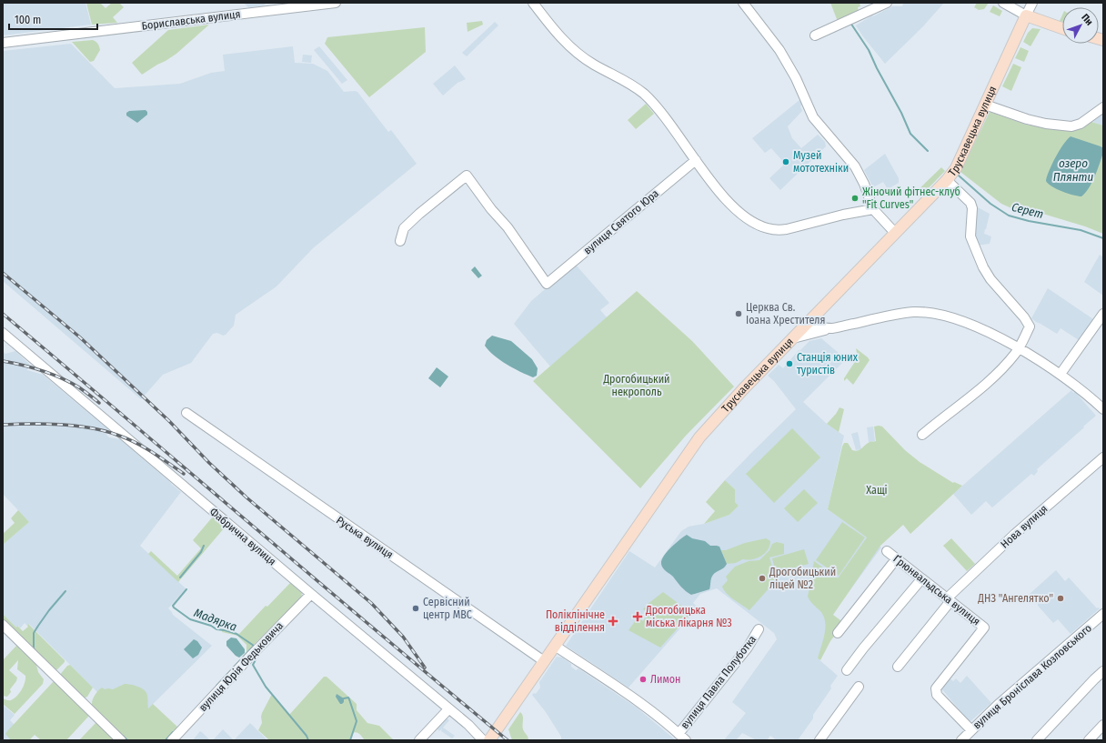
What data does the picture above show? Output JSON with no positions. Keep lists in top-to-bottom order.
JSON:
{
  "streets": {
    "main road": ["Трускавецька вулиця"],
    "street": [
      "Бориславська вулиця",
      "вулиця Святого Юра",
      "Нова вулиця",
      "Фабрична вулиця",
      "Руська вулиця",
      "Ґрюнвальдська вулиця",
      "вулиця Юрія Федьковича",
      "вулиця Броніслава Козловського",
      "вулиця Павла Полуботка"
    ]
  },
  "crossings": [
    ["Трускавецька вулиця", "Руська вулиця"],
    ["Нова вулиця", "Ґрюнвальдська вулиця"],
    ["Фабрична вулиця", "вулиця Юрія Федьковича"],
    ["Ґрюнвальдська вулиця", "вулиця Броніслава Козловського"]
  ],
  "water": ["озеро Плянти", "Серет", "Мадярка"],
  "parks": ["Дрогобицький некрополь", "Хащі"],
  "places": {
    "other": [
      "Музей мототехніки",
      "Жіночий фітнес-клуб \"Fit Curves\"",
      "Церква Св. Іоана Хрестителя",
      "Станція юних туристів",
      "Дрогобицький ліцей №2",
      "ДНЗ \"Ангелятко\"",
      "Сервісний центр МВС",
      "Лимон"
    ],
    "health": ["Дрогобицька міська лікарня №3", "Поліклінічне відділення"]
  },
  "scale_bar": "100 m",
  "north": "top right"
}
